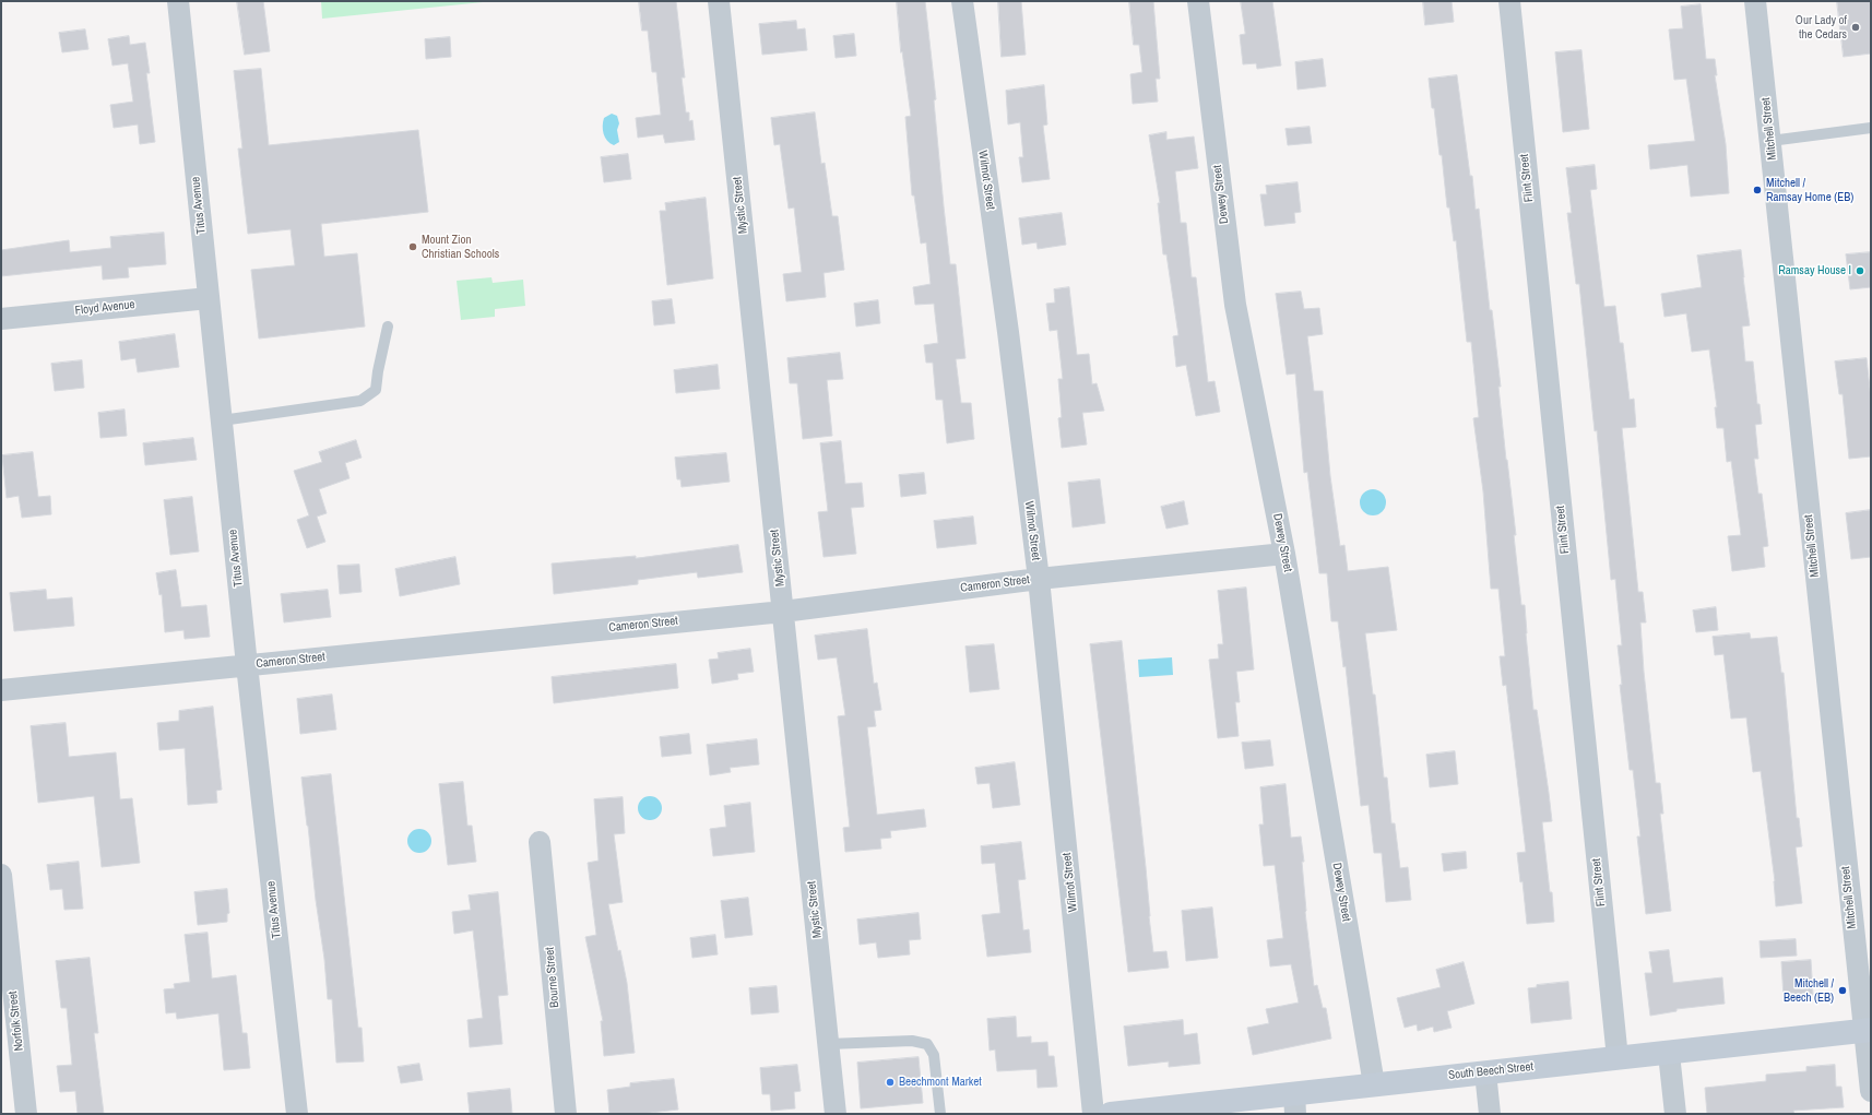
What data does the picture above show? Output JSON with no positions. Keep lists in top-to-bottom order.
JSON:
{
  "streets": {
    "street": [
      "Mitchell Street",
      "Flint Street",
      "Wilmot Street",
      "Dewey Street",
      "Titus Avenue",
      "Mystic Street",
      "Floyd Avenue",
      "Cameron Street",
      "Bourne Street",
      "Norfolk Street",
      "South Beech Street"
    ]
  },
  "crossings": [
    ["Mitchell Street", "South Beech Street"],
    ["Flint Street", "South Beech Street"],
    ["Wilmot Street", "Cameron Street"],
    ["Dewey Street", "Cameron Street"],
    ["Dewey Street", "South Beech Street"],
    ["Titus Avenue", "Floyd Avenue"],
    ["Titus Avenue", "Cameron Street"],
    ["Mystic Street", "Cameron Street"]
  ],
  "places": [
    "Our Lady of the Cedars",
    "Mitchell / Ramsay Home (EB)",
    "Mount Zion Christian Schools",
    "Ramsay House I",
    "Mitchell / Beech (EB)",
    "Beechmont Market"
  ]
}
